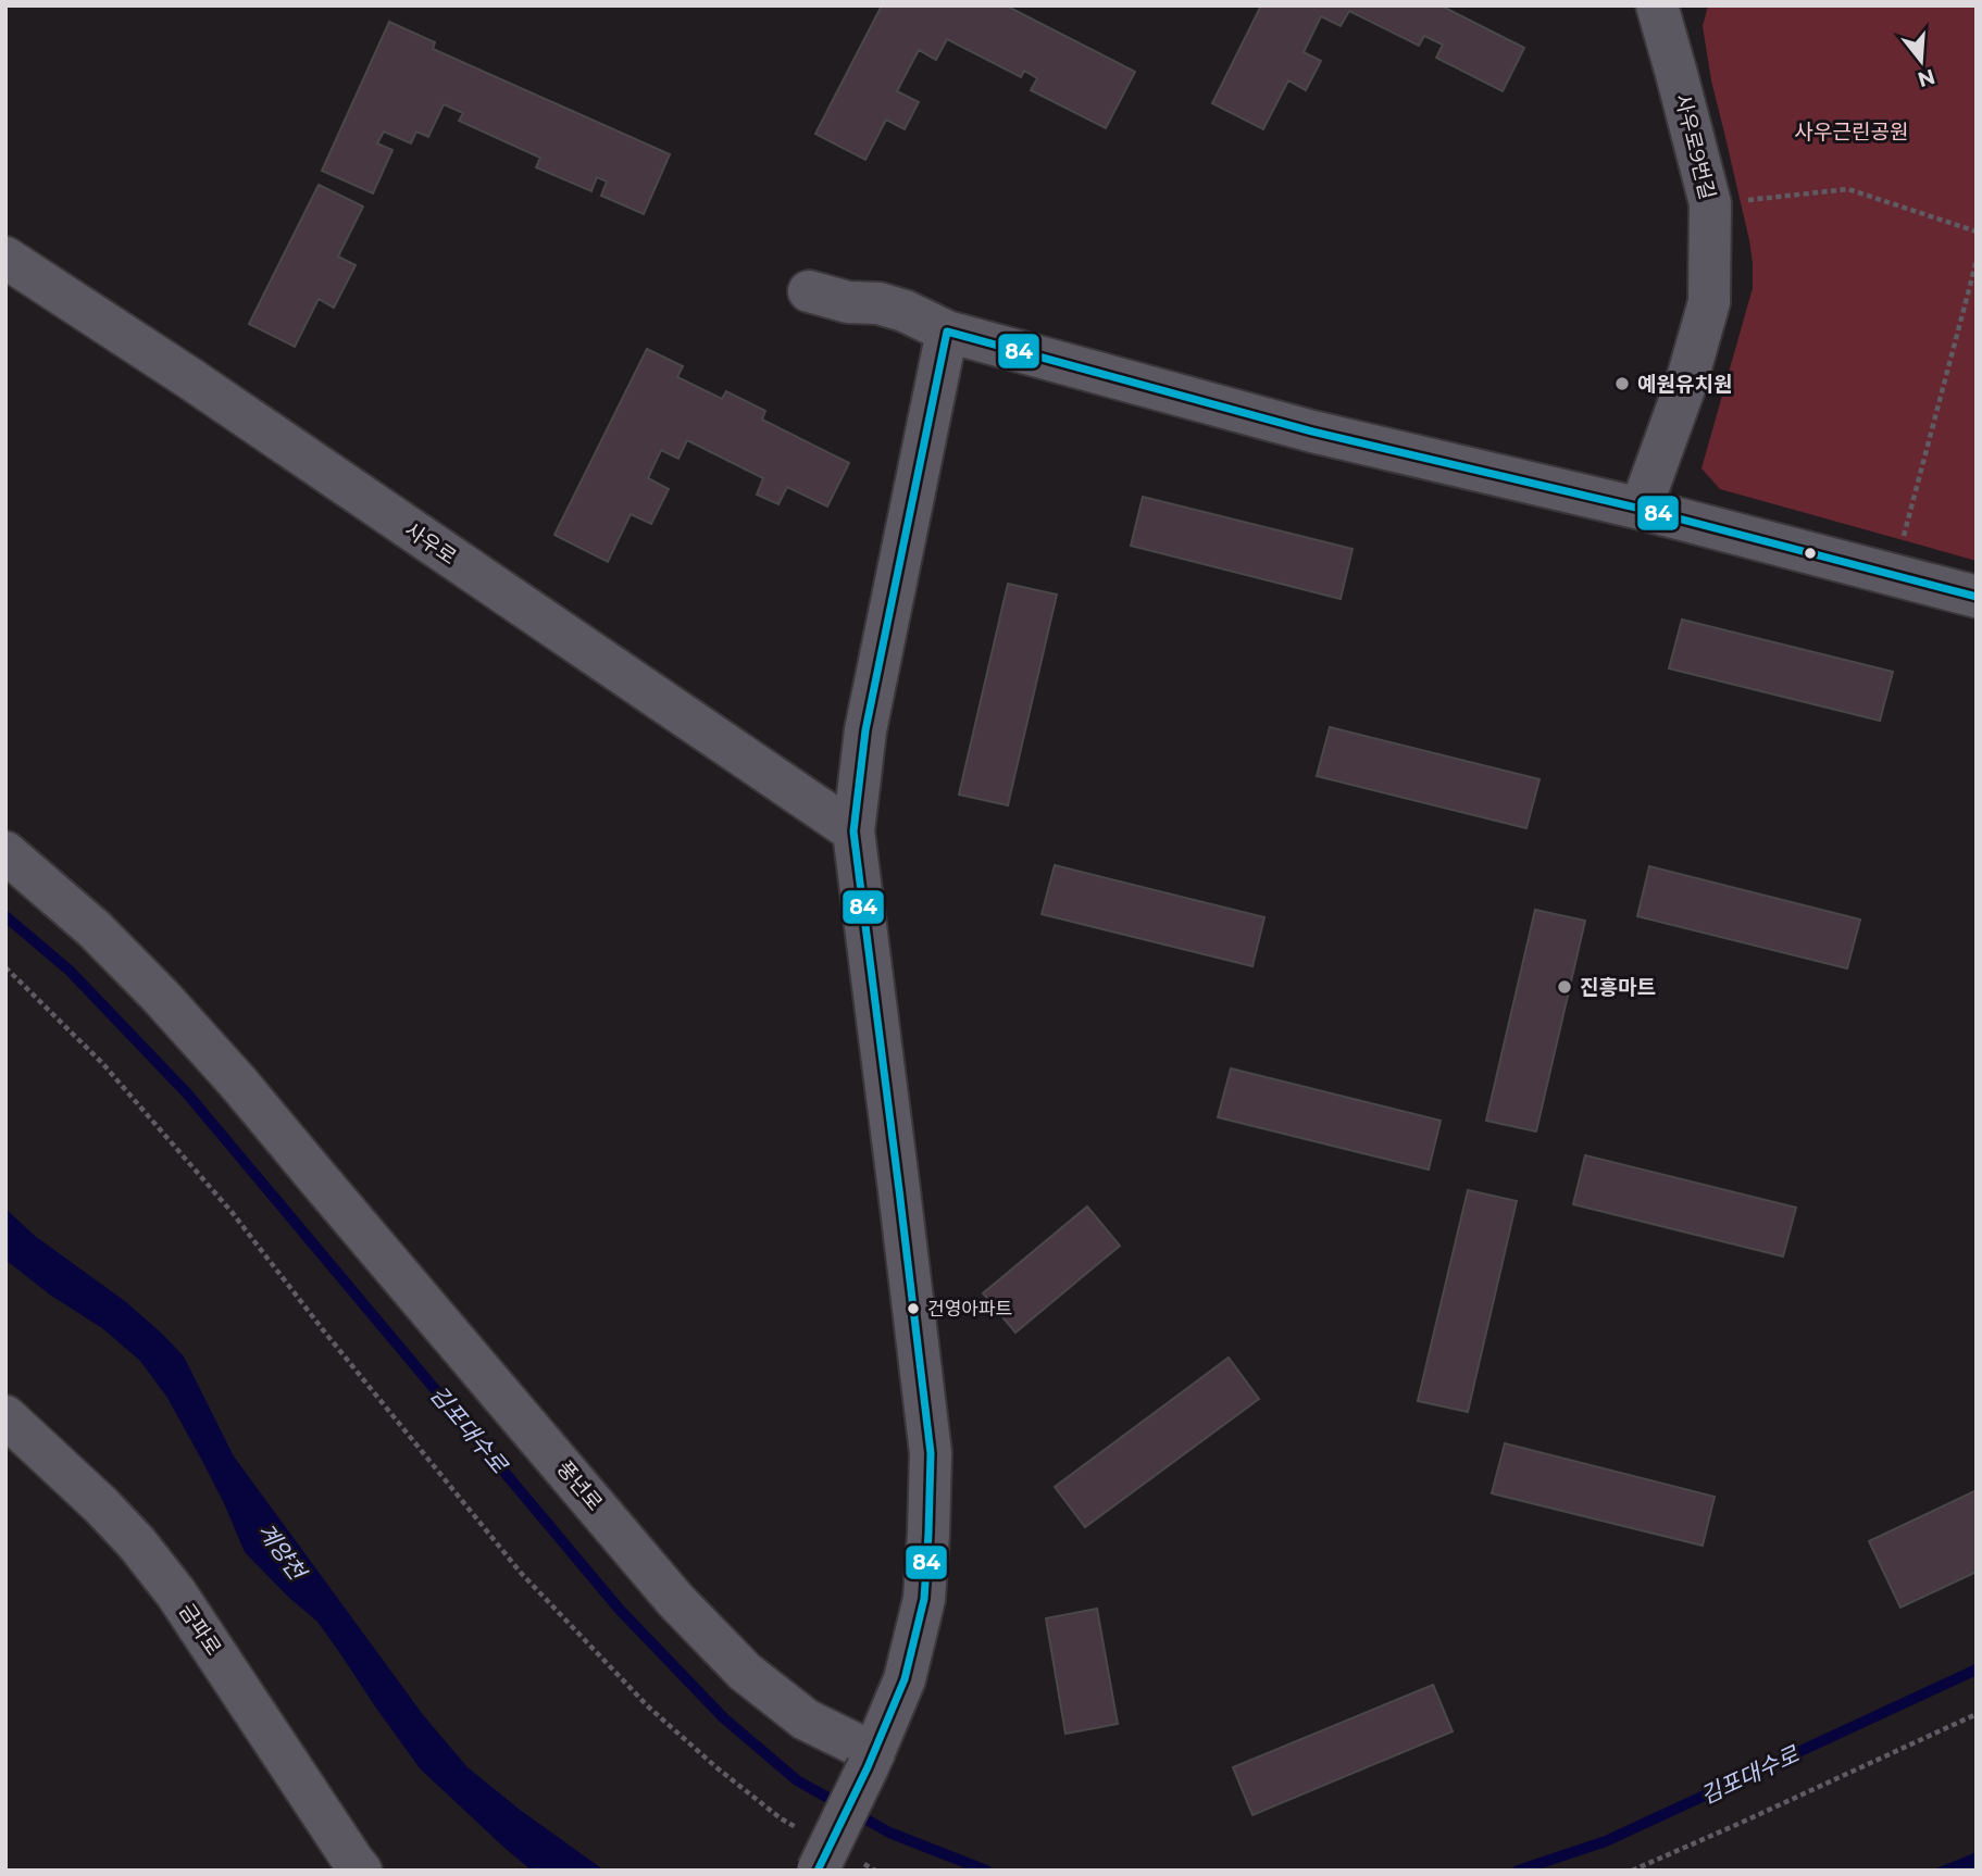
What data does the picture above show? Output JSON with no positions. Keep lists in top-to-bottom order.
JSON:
{
  "streets": {
    "street": [
      "사우로9번길",
      "사우로",
      "풍년로",
      "금파로"
    ]
  },
  "water": ["김포대수로", "계양천"],
  "parks": ["사우근린공원"],
  "places": ["예원유치원", "진흥마트", "건영아파트"],
  "lines": ["transit line 84"],
  "north": "bottom"
}
